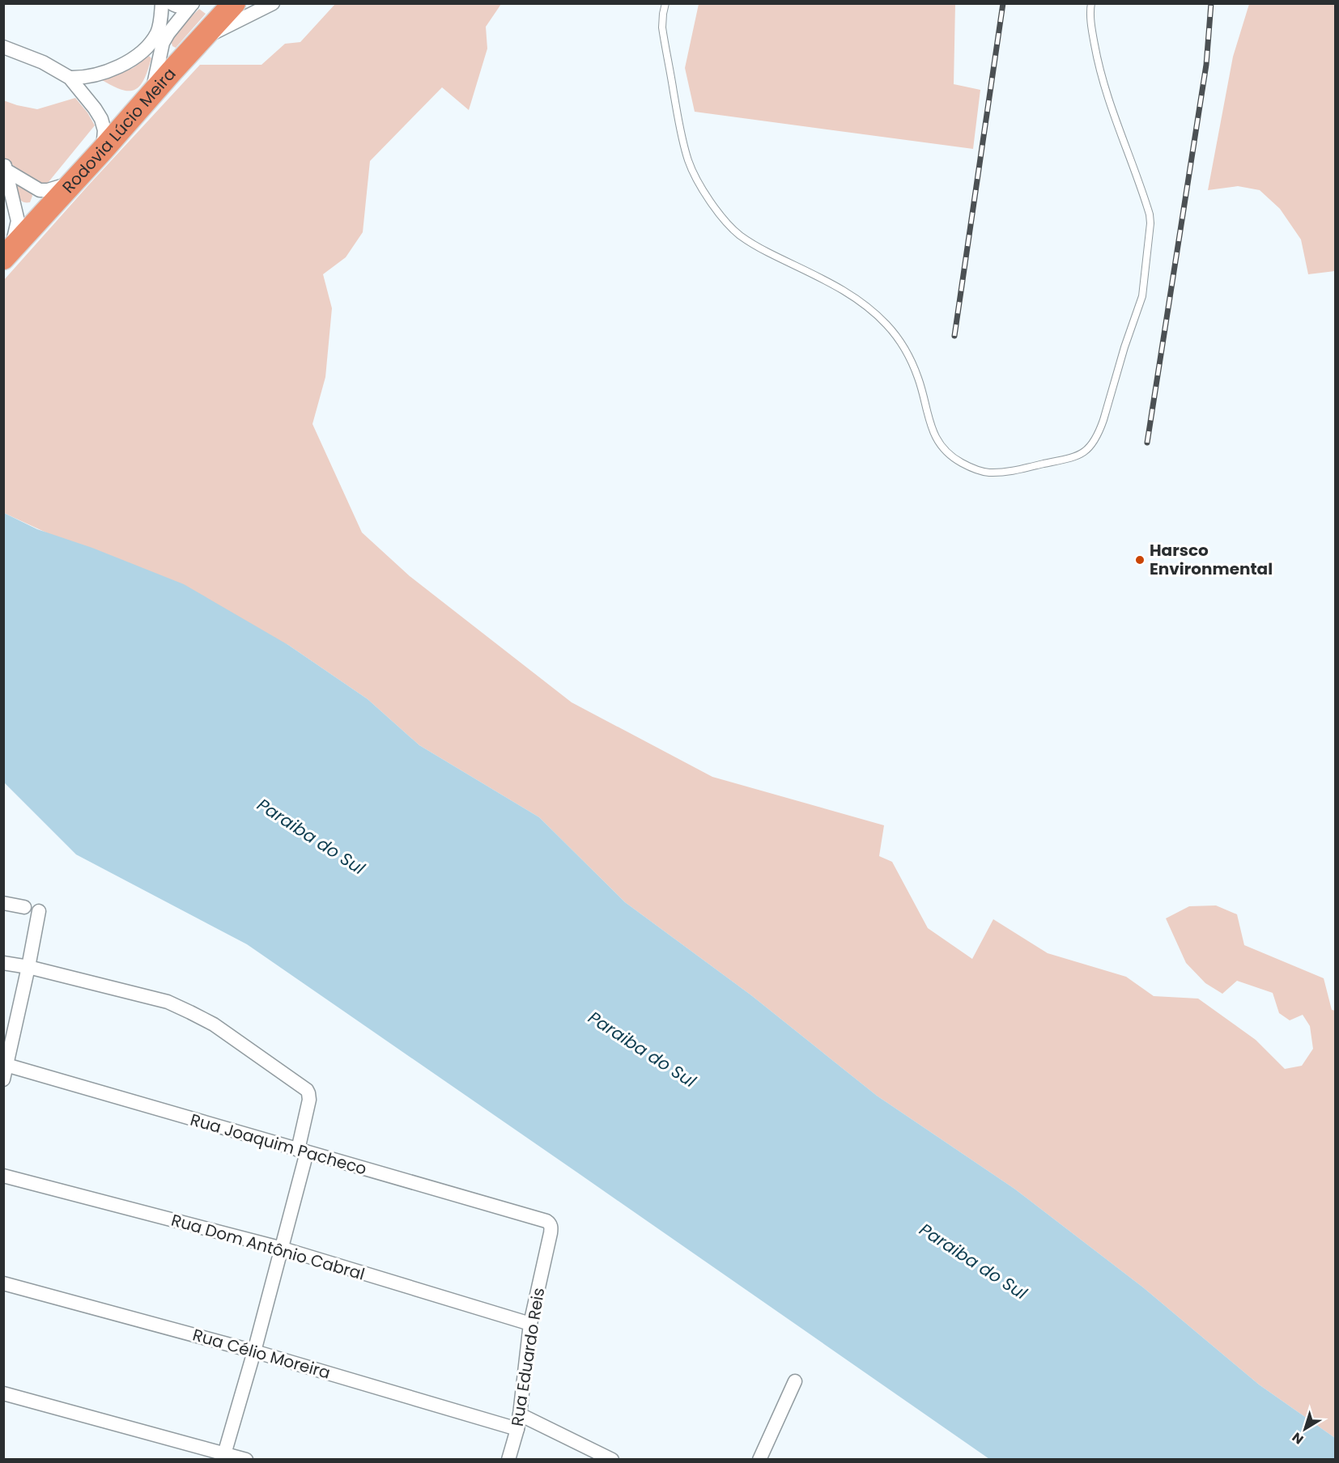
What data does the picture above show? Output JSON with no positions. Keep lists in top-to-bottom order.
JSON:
{
  "streets": {
    "highway": ["Rodovia Lúcio Meira"],
    "street": [
      "Rua Joaquim Pacheco",
      "Rua Dom Antônio Cabral",
      "Rua Célio Moreira",
      "Rua Eduardo Reis"
    ]
  },
  "crossings": [
    ["Rua Joaquim Pacheco", "Rua Eduardo Reis"],
    ["Rua Dom Antônio Cabral", "Rua Eduardo Reis"],
    ["Rua Célio Moreira", "Rua Eduardo Reis"]
  ],
  "water": ["Paraiba do Sul"],
  "places": ["Harsco Environmental"],
  "north": "bottom left"
}
